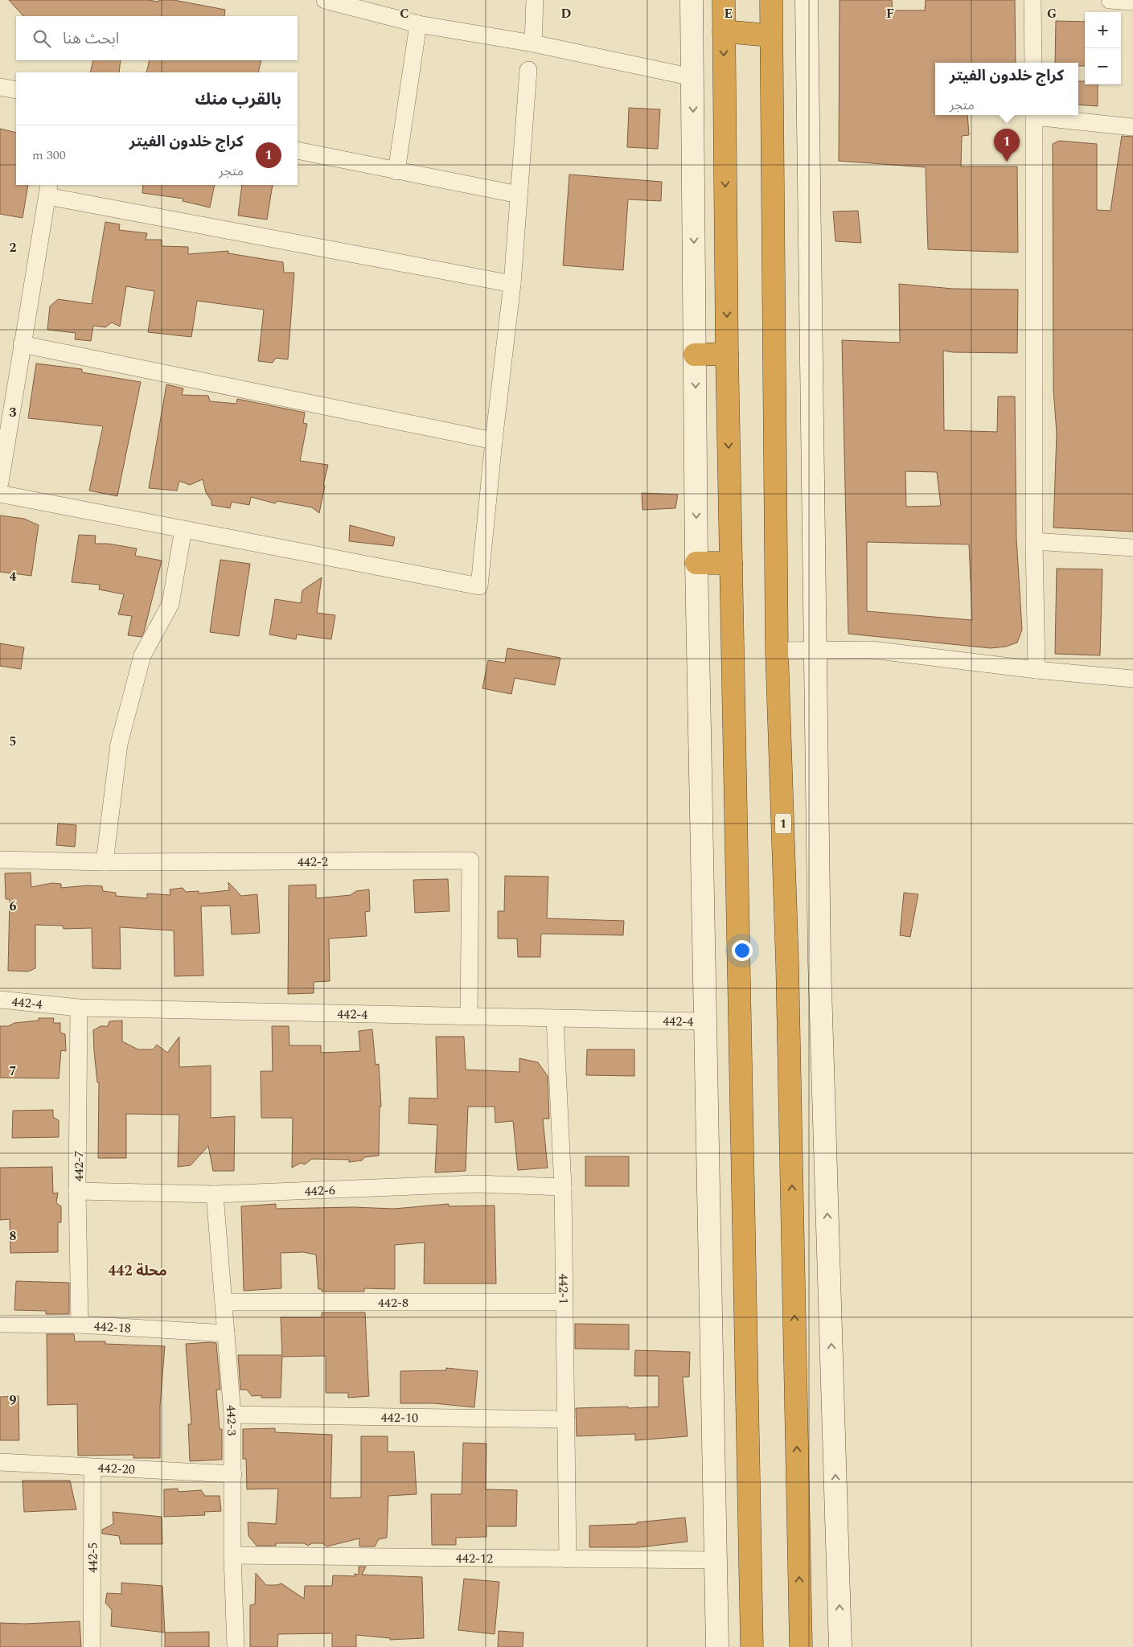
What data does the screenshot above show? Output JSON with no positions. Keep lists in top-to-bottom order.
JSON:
{
  "streets": {
    "highway": ["1"],
    "street": [
      "442-2",
      "442-4",
      "442-7",
      "442-6",
      "442-1",
      "442-8",
      "442-18",
      "442-10",
      "442-3",
      "442-20",
      "442-5",
      "442-12"
    ]
  },
  "crossings": [
    ["442-2", "442-4"],
    ["442-4", "442-7"],
    ["442-4", "442-1"],
    ["442-7", "442-6"],
    ["442-7", "442-18"],
    ["442-6", "442-1"],
    ["442-6", "442-3"],
    ["442-1", "442-8"],
    ["442-1", "442-10"],
    ["442-1", "442-12"],
    ["442-8", "442-3"],
    ["442-18", "442-3"],
    ["442-10", "442-3"],
    ["442-3", "442-20"],
    ["442-3", "442-12"],
    ["442-20", "442-5"]
  ],
  "districts": ["محلة 442"],
  "page": {
    "map_buttons": ["+", "−"],
    "search": "ابحث هنا",
    "popup": ["كراج خلدون الفيتر", "متجر"],
    "heading": "بالقرب منك",
    "list": [
      {
        "mark": "1",
        "name": "كراج خلدون الفيتر",
        "note": "متجر",
        "value": "300 m"
      }
    ],
    "pins": "1"
  },
  "grid": {
    "columns": [
      "C",
      "D",
      "E",
      "F",
      "G"
    ],
    "rows": [
      "2",
      "3",
      "4",
      "5",
      "6",
      "7",
      "8",
      "9"
    ]
  }
}
